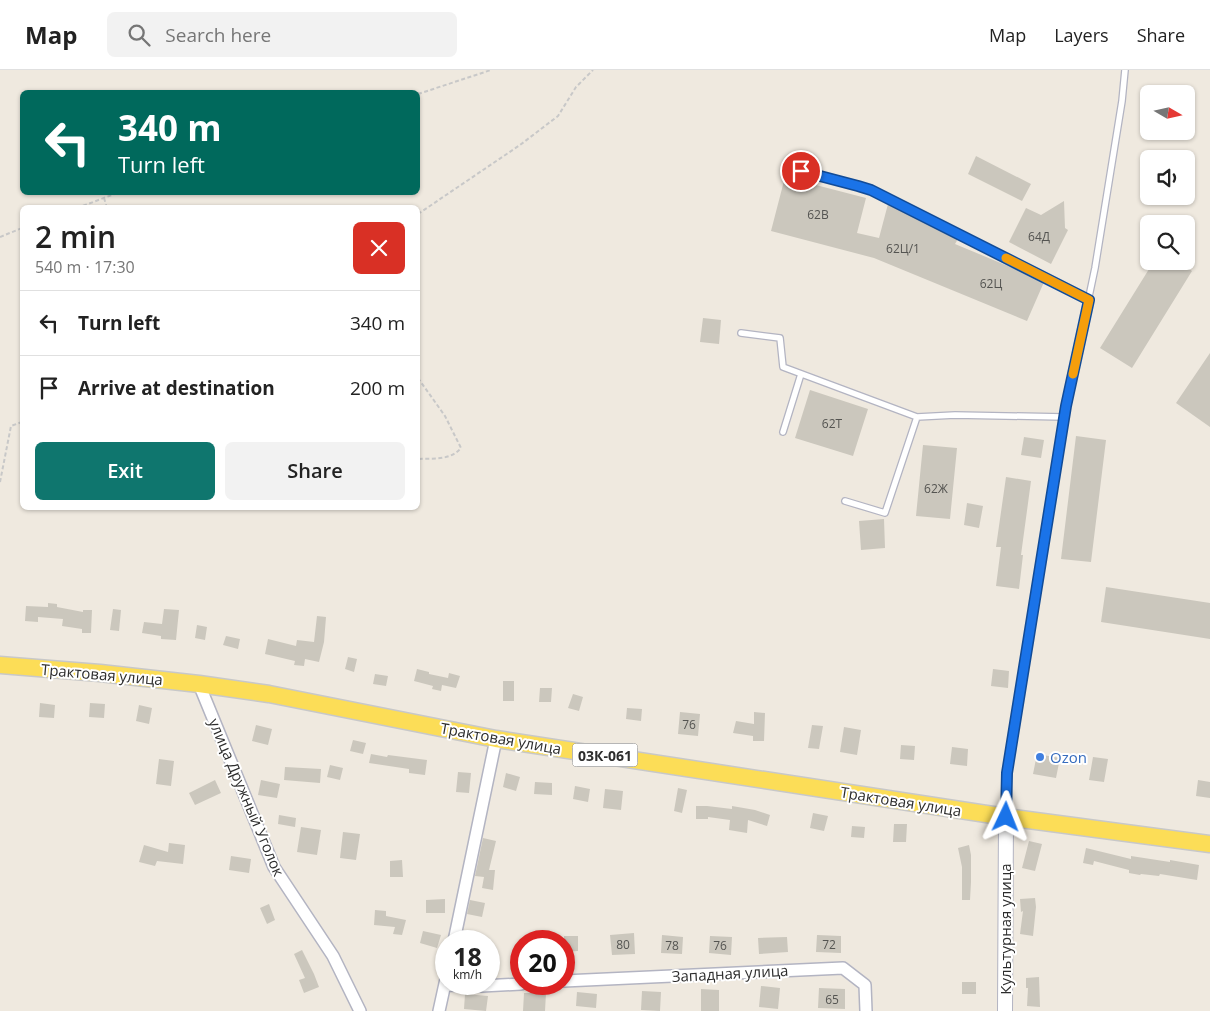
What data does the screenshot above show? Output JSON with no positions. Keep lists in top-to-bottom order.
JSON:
{
  "streets": {
    "main road": ["Трактовая улица", "03К-061"],
    "street": ["улица Дружный Уголок", "Культурная улица", "Западная улица"]
  },
  "crossings": [
    ["Трактовая улица", "улица Дружный Уголок"],
    ["Трактовая улица", "Культурная улица"]
  ],
  "places": ["Ozon"],
  "house_numbers": [
    "62В",
    "64Д",
    "62Ц/1",
    "62Ц",
    "62Т",
    "62Ж",
    "76",
    "80",
    "72",
    "78",
    "76",
    "65"
  ],
  "north": "right",
  "page": {
    "header": "Map",
    "search": "Search here",
    "nav": ["Map", "Layers", "Share"],
    "turn": ["340 m", "Turn left"],
    "heading": ["2 min", "540 m · 17:30"],
    "list": [
      {
        "name": "Turn left",
        "value": "340 m"
      },
      {
        "name": "Arrive at destination",
        "value": "200 m"
      }
    ],
    "buttons": ["Exit", "Share"],
    "speed": "18 km/h",
    "limit": "20"
  }
}
